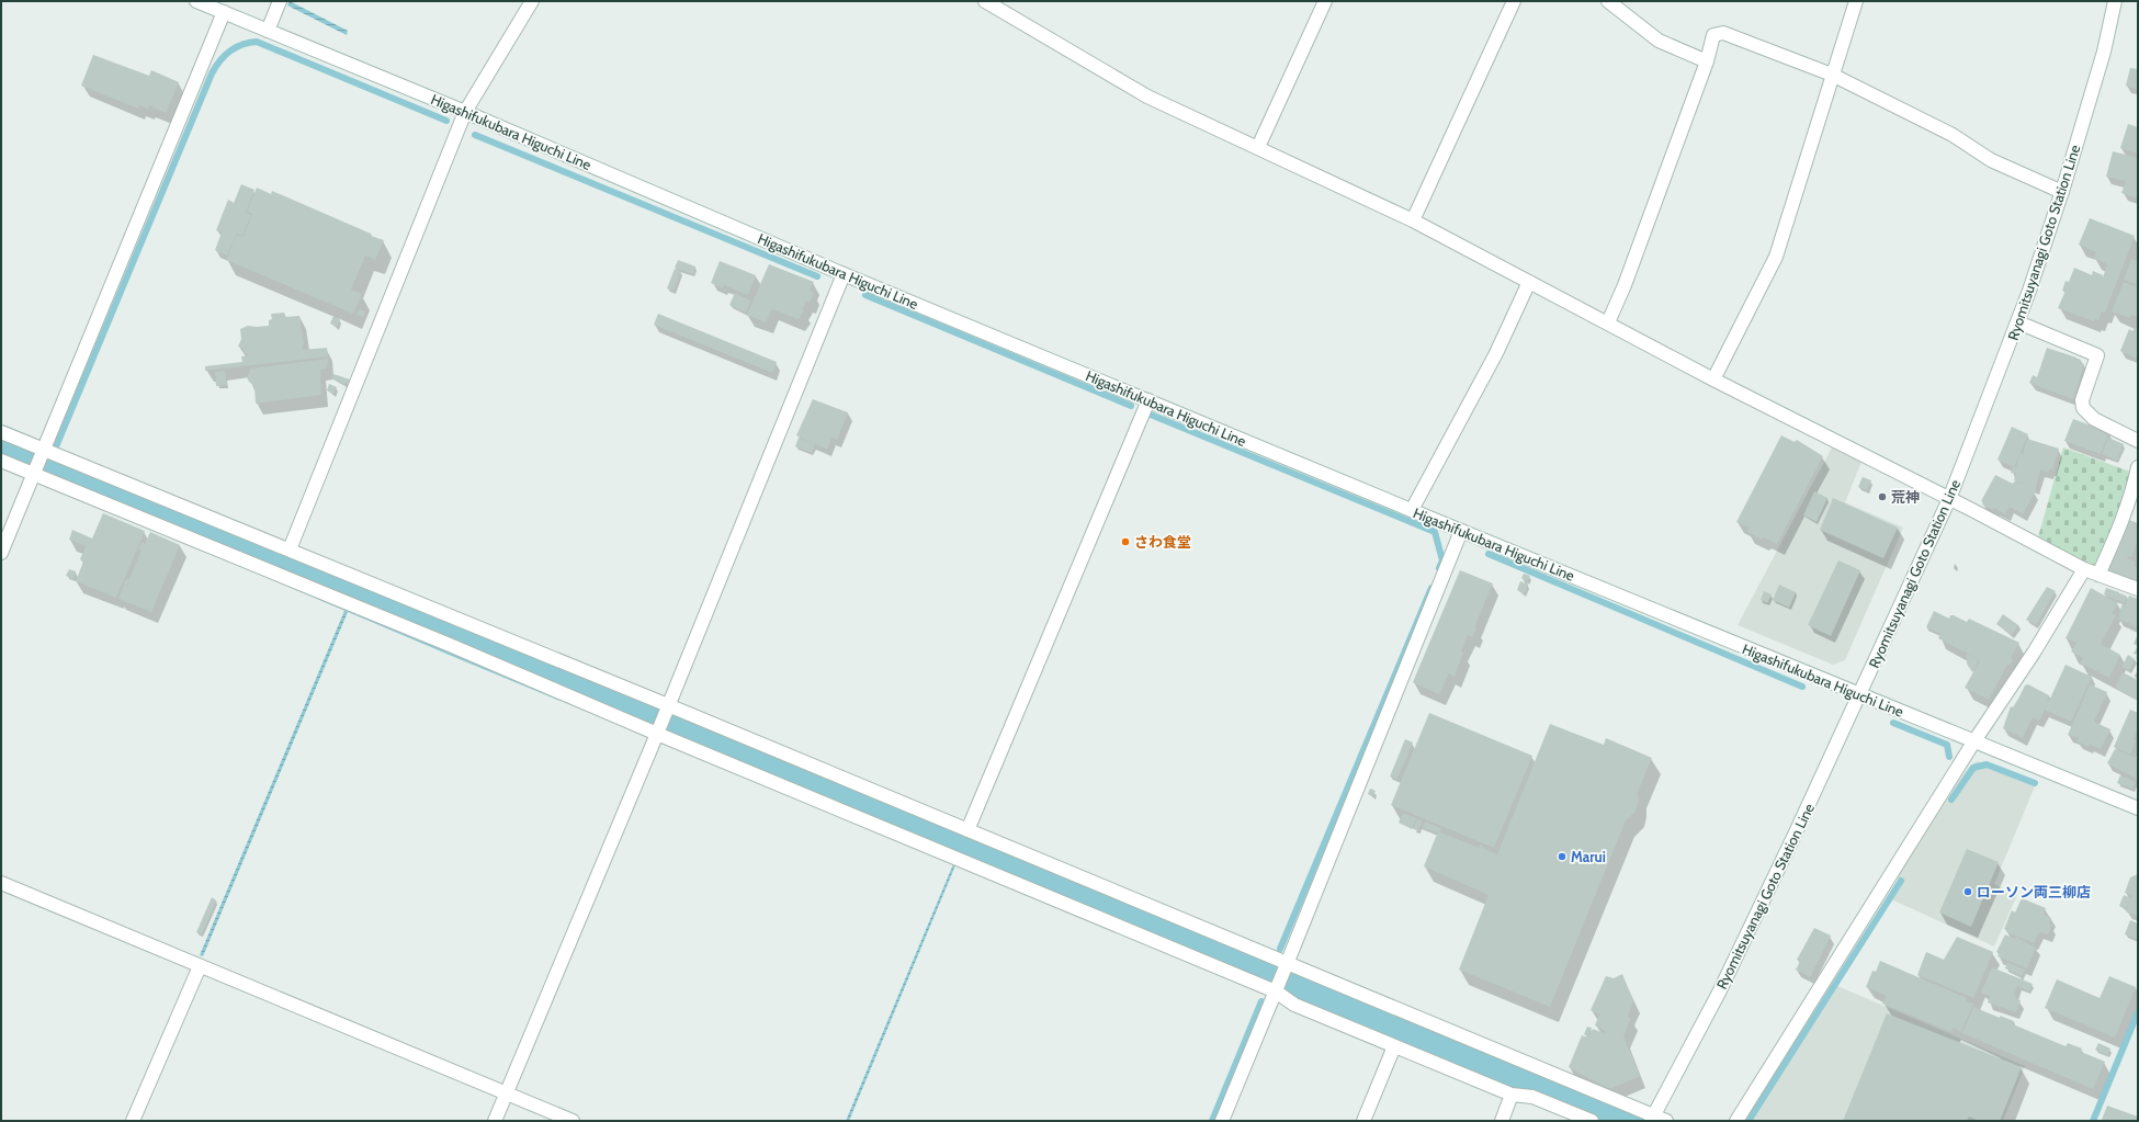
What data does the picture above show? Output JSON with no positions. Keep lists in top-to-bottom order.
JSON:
{
  "streets": {
    "street": ["Higashifukubara Higuchi Line", "Ryomitsuyanagi Goto Station Line"]
  },
  "crossings": [
    ["Higashifukubara Higuchi Line", "Ryomitsuyanagi Goto Station Line"]
  ],
  "places": [
    "荒神",
    "さわ食堂",
    "Marui",
    "ローソン両三柳店"
  ]
}
